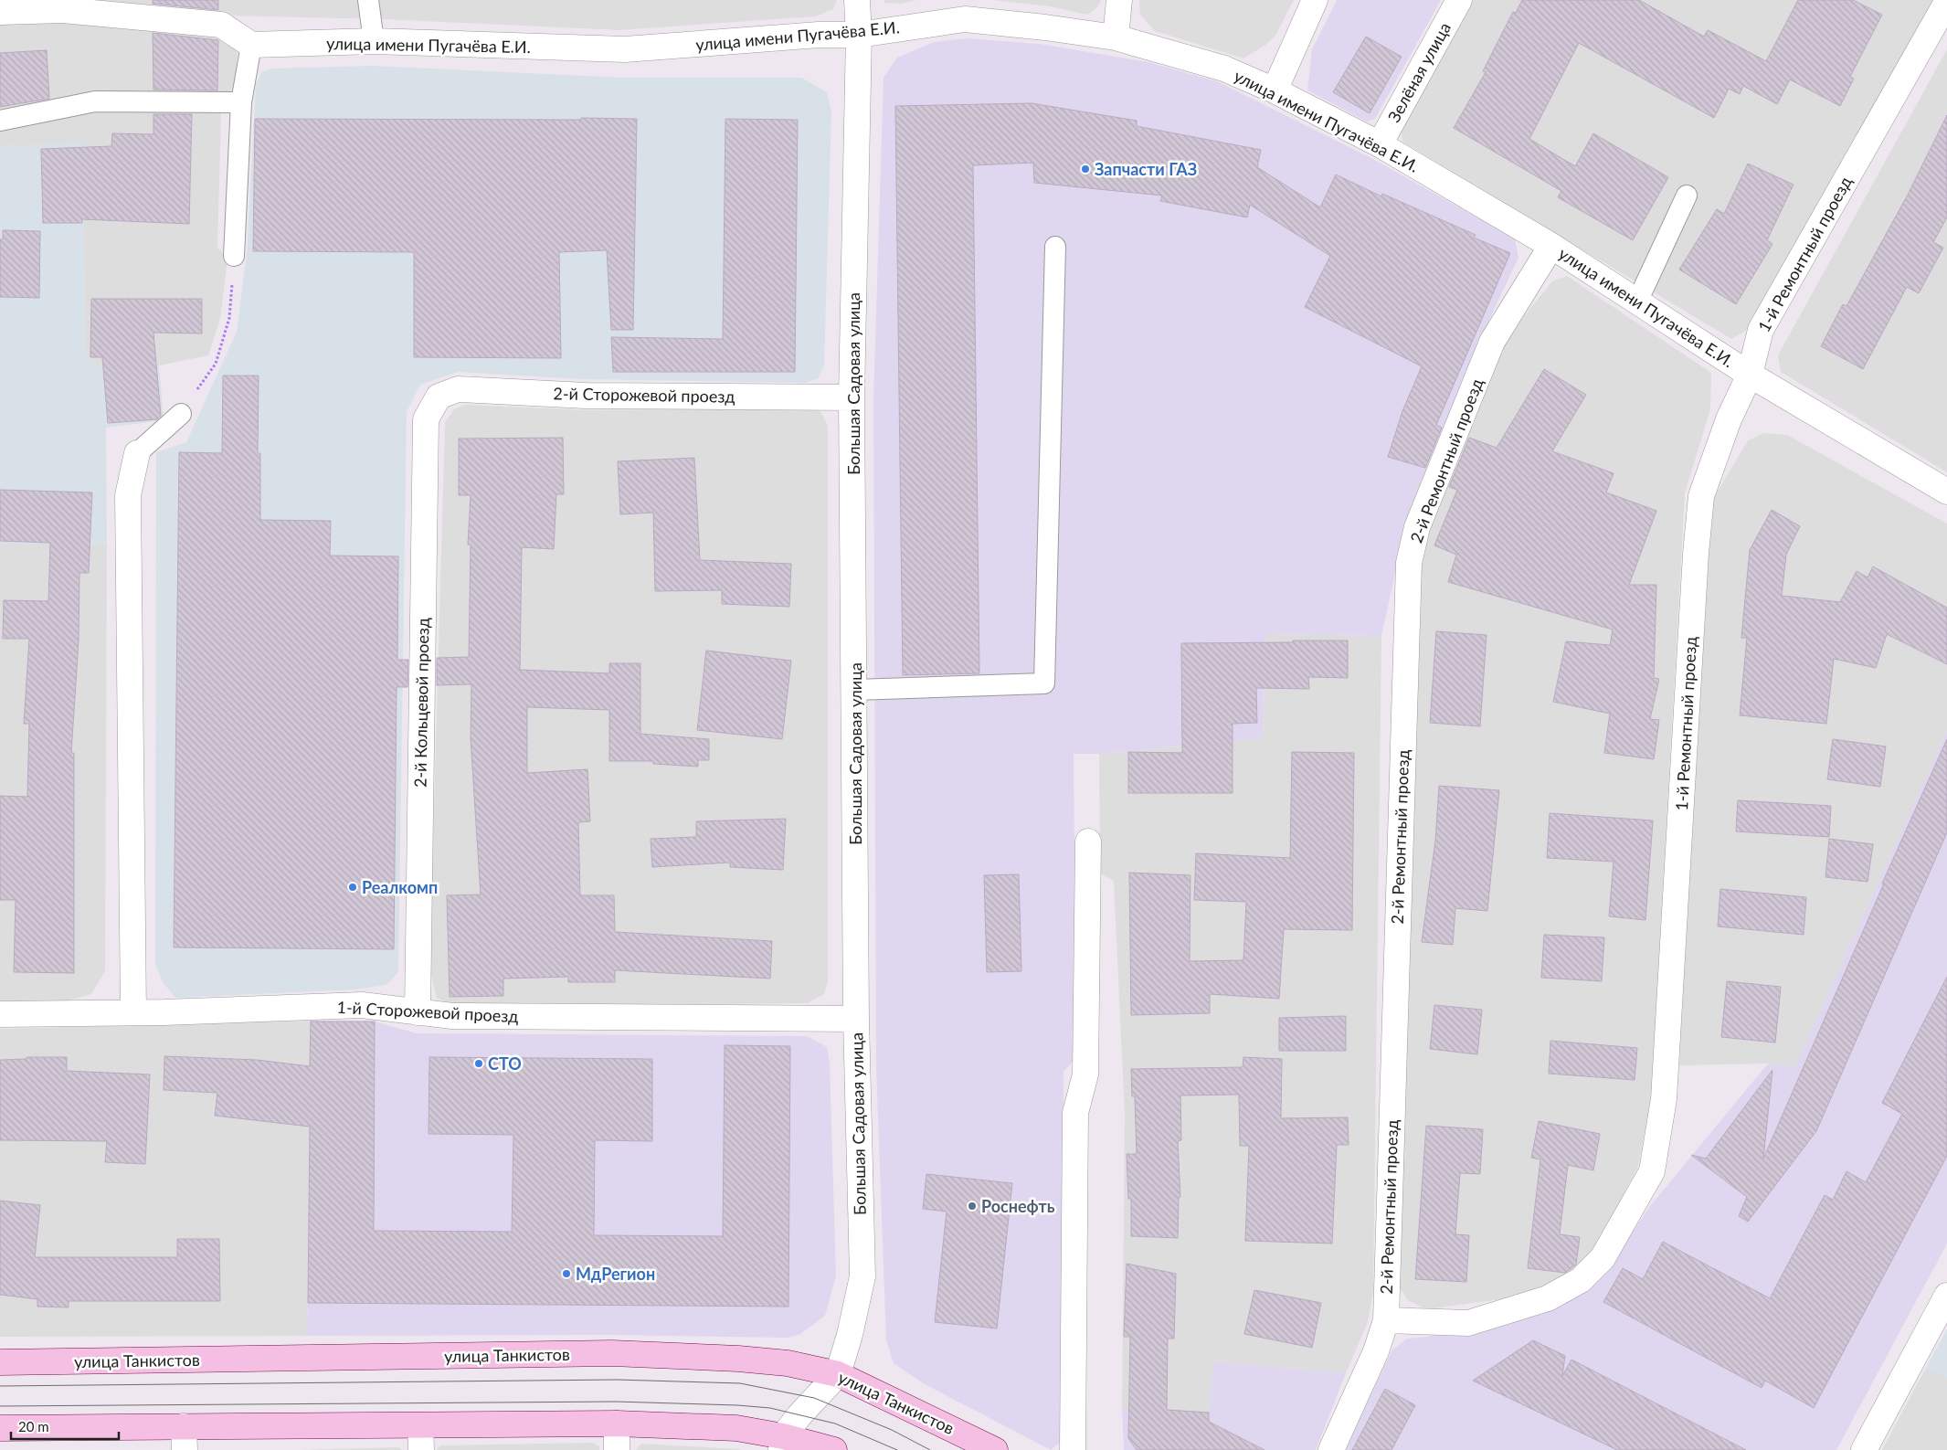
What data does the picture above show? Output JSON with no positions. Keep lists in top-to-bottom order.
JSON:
{
  "streets": {
    "main road": ["улица Танкистов"],
    "street": [
      "улица имени Пугачёва Е.И.",
      "Зелёная улица",
      "1-й Ремонтный проезд",
      "Большая Садовая улица",
      "2-й Сторожевой проезд",
      "2-й Ремонтный проезд",
      "2-й Кольцевой проезд",
      "1-й Сторожевой проезд"
    ]
  },
  "crossings": [
    ["улица имени Пугачёва Е.И.", "Зелёная улица"],
    ["улица имени Пугачёва Е.И.", "1-й Ремонтный проезд"],
    ["улица имени Пугачёва Е.И.", "Большая Садовая улица"],
    ["улица имени Пугачёва Е.И.", "2-й Ремонтный проезд"],
    ["1-й Ремонтный проезд", "2-й Ремонтный проезд"],
    ["Большая Садовая улица", "2-й Сторожевой проезд"],
    ["Большая Садовая улица", "1-й Сторожевой проезд"],
    ["Большая Садовая улица", "улица Танкистов"],
    ["2-й Сторожевой проезд", "2-й Кольцевой проезд"],
    ["2-й Кольцевой проезд", "1-й Сторожевой проезд"]
  ],
  "places": [
    "Запчасти ГАЗ",
    "Реалкомп",
    "СТО",
    "Роснефть",
    "МдРегион"
  ],
  "scale_bar": "20 m"
}
